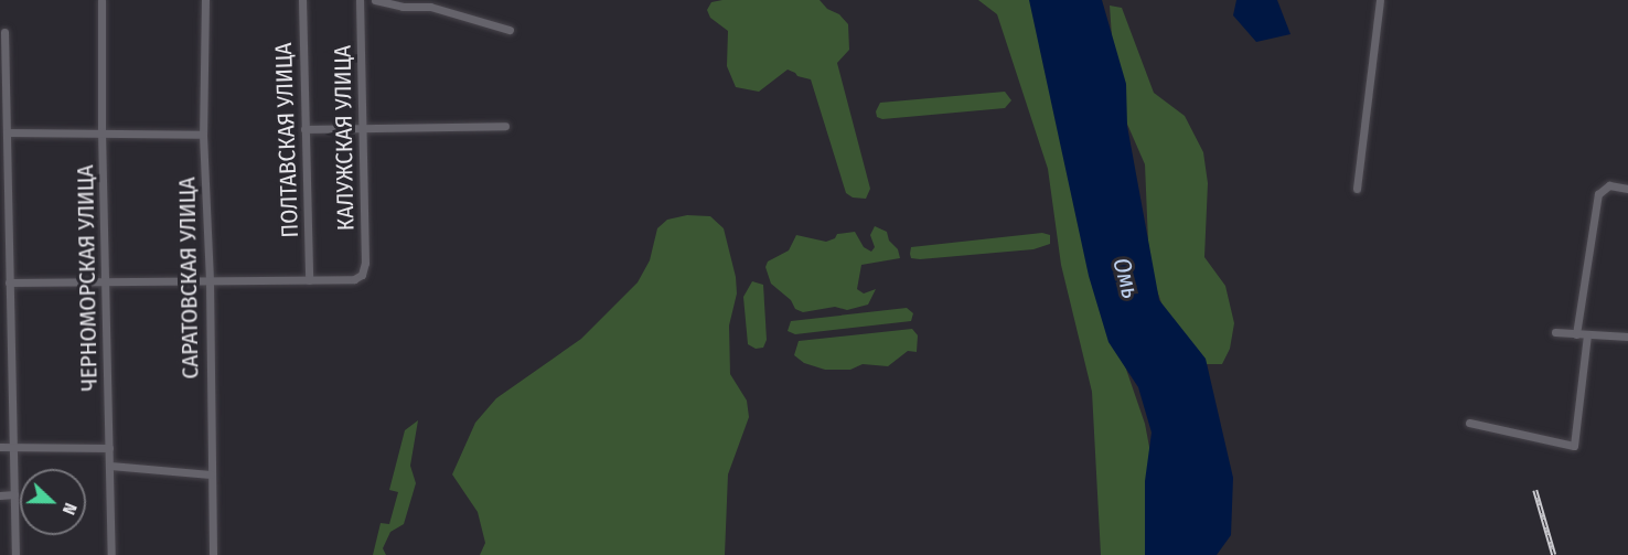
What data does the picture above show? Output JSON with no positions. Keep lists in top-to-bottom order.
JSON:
{
  "streets": {
    "street": [
      "КАЛУЖСКАЯ УЛИЦА",
      "ПОЛТАВСКАЯ УЛИЦА",
      "ЧЕРНОМОРСКАЯ УЛИЦА",
      "САРАТОВСКАЯ УЛИЦА"
    ]
  },
  "crossings": [
    ["КАЛУЖСКАЯ УЛИЦА", "ПОЛТАВСКАЯ УЛИЦА"]
  ],
  "water": ["Омь"],
  "north": "right"
}
